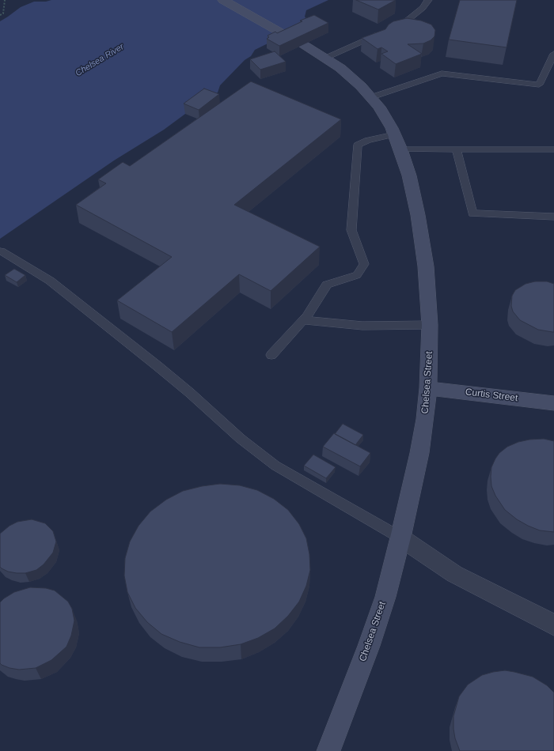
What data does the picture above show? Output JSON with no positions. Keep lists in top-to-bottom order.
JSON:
{
  "streets": {
    "main road": ["Chelsea Street", "Curtis Street"]
  },
  "crossings": [
    ["Chelsea Street", "Curtis Street"]
  ],
  "water": ["Chelsea River"]
}
